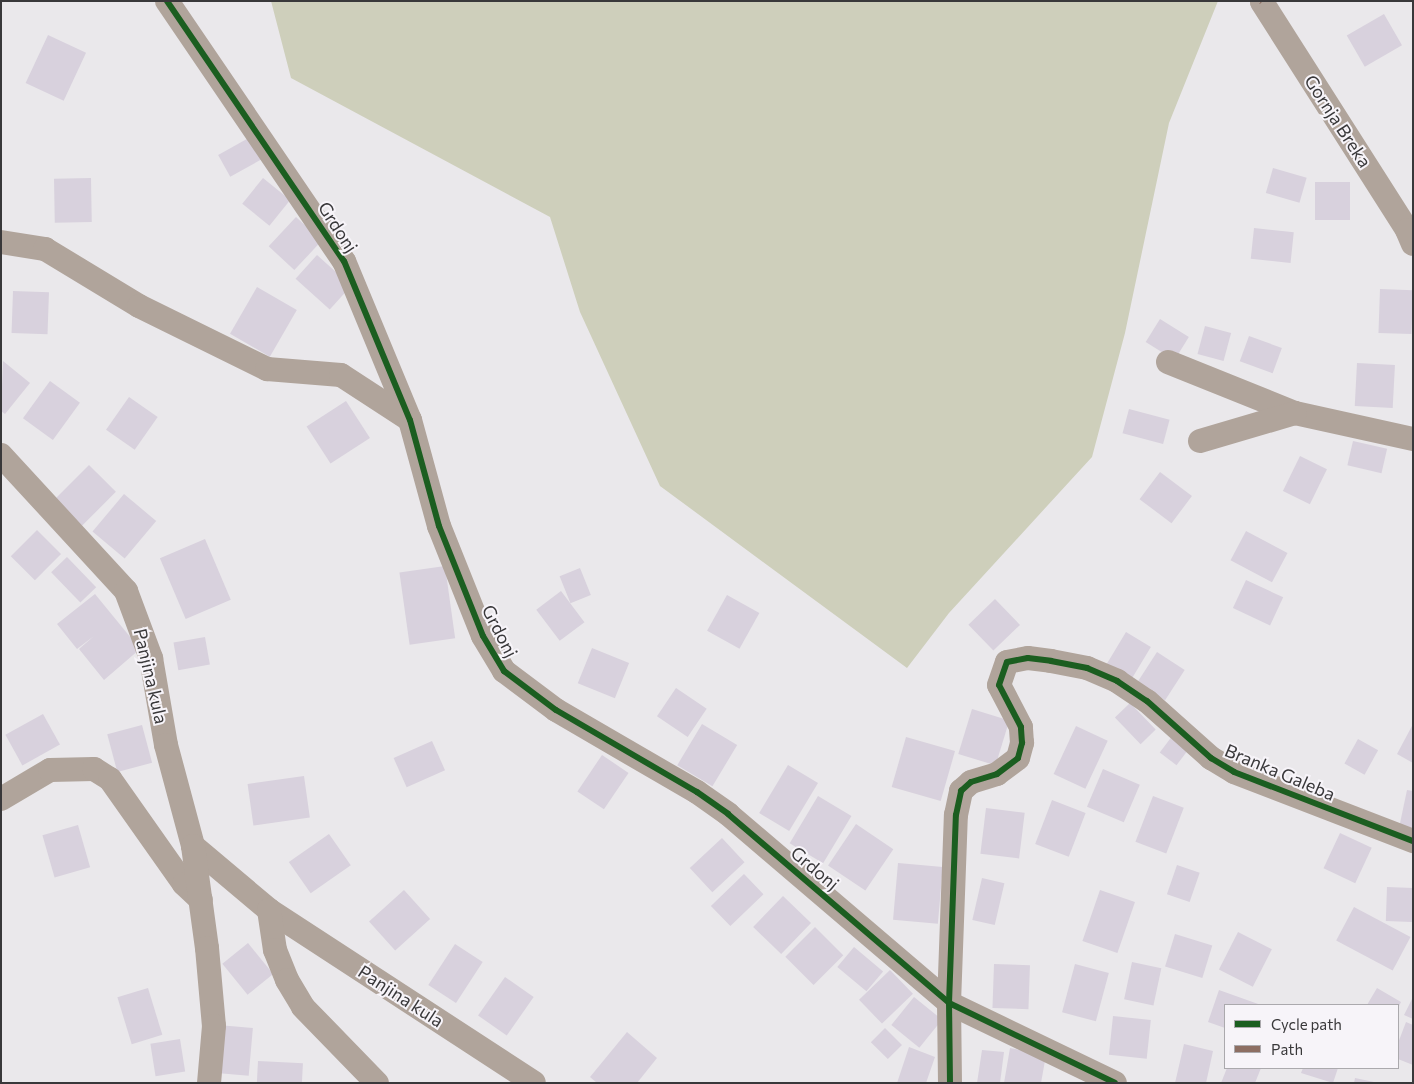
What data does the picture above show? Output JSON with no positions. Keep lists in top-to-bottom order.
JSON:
{
  "streets": {
    "street": [
      "Gornja Breka",
      "Grdonj",
      "Panjina kula",
      "Branka Galeba"
    ]
  },
  "crossings": [
    ["Grdonj", "Branka Galeba"]
  ],
  "legend": ["Cycle path", "Path"]
}
